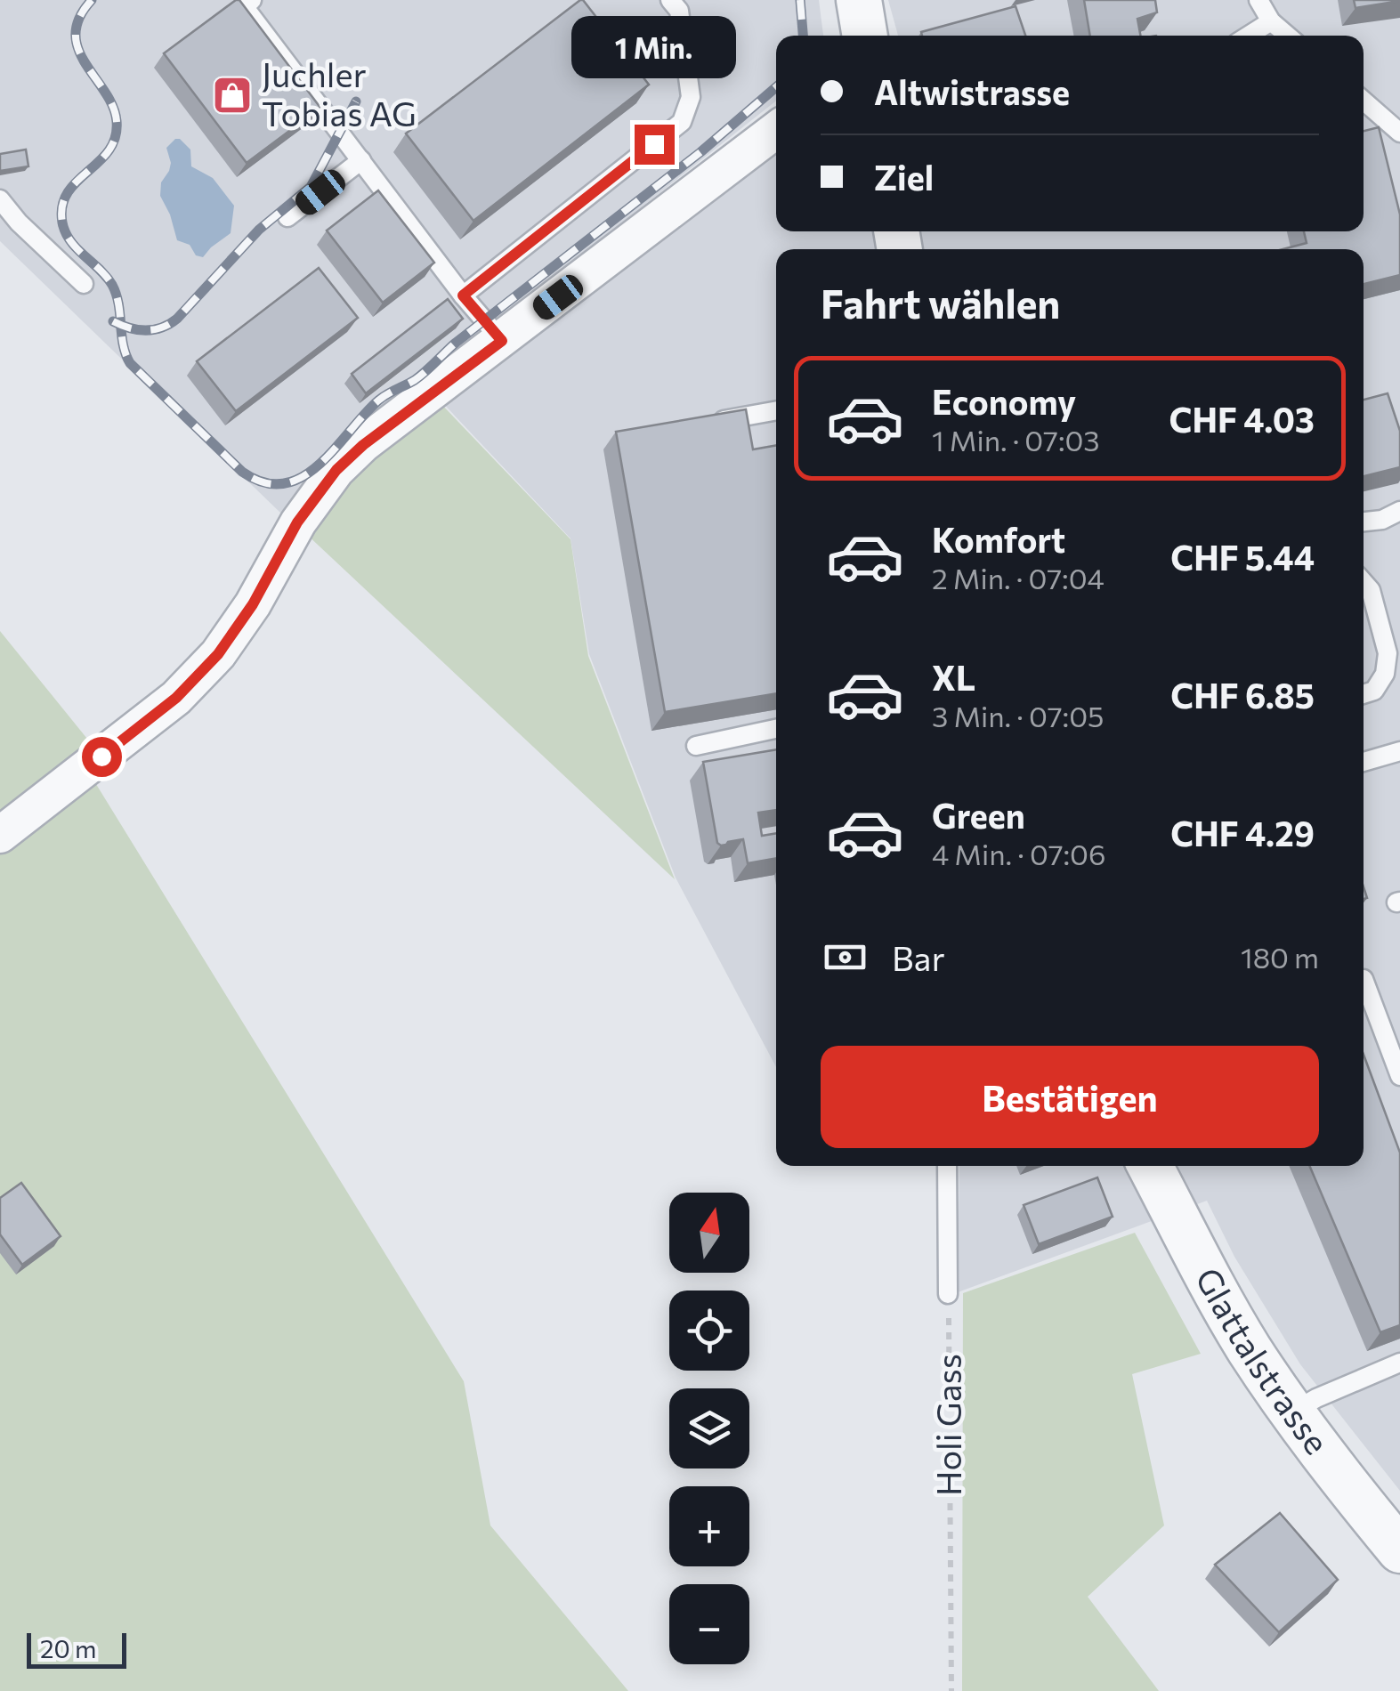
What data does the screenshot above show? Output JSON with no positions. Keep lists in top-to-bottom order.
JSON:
{
  "streets": {
    "street": ["Glattalstrasse"],
    "path": ["Holi Gass"]
  },
  "places": {
    "shop": ["Juchler Tobias AG"]
  },
  "scale_bar": "20 m",
  "north": "top",
  "page": {
    "bubble": "1 Min.",
    "banner": ["Altwistrasse", "Ziel"],
    "heading": "Fahrt wählen",
    "list": [
      {
        "name": "Economy",
        "note": "1 Min. · 07:03",
        "value": "CHF 4.03"
      },
      {
        "name": "Komfort",
        "note": "2 Min. · 07:04",
        "value": "CHF 5.44"
      },
      {
        "name": "XL",
        "note": "3 Min. · 07:05",
        "value": "CHF 6.85"
      },
      {
        "name": "Green",
        "note": "4 Min. · 07:06",
        "value": "CHF 4.29"
      }
    ],
    "pay": ["Bar", "180 m"],
    "buttons": "Bestätigen",
    "map_buttons": ["+", "−"],
    "scale": "20 m"
  }
}
